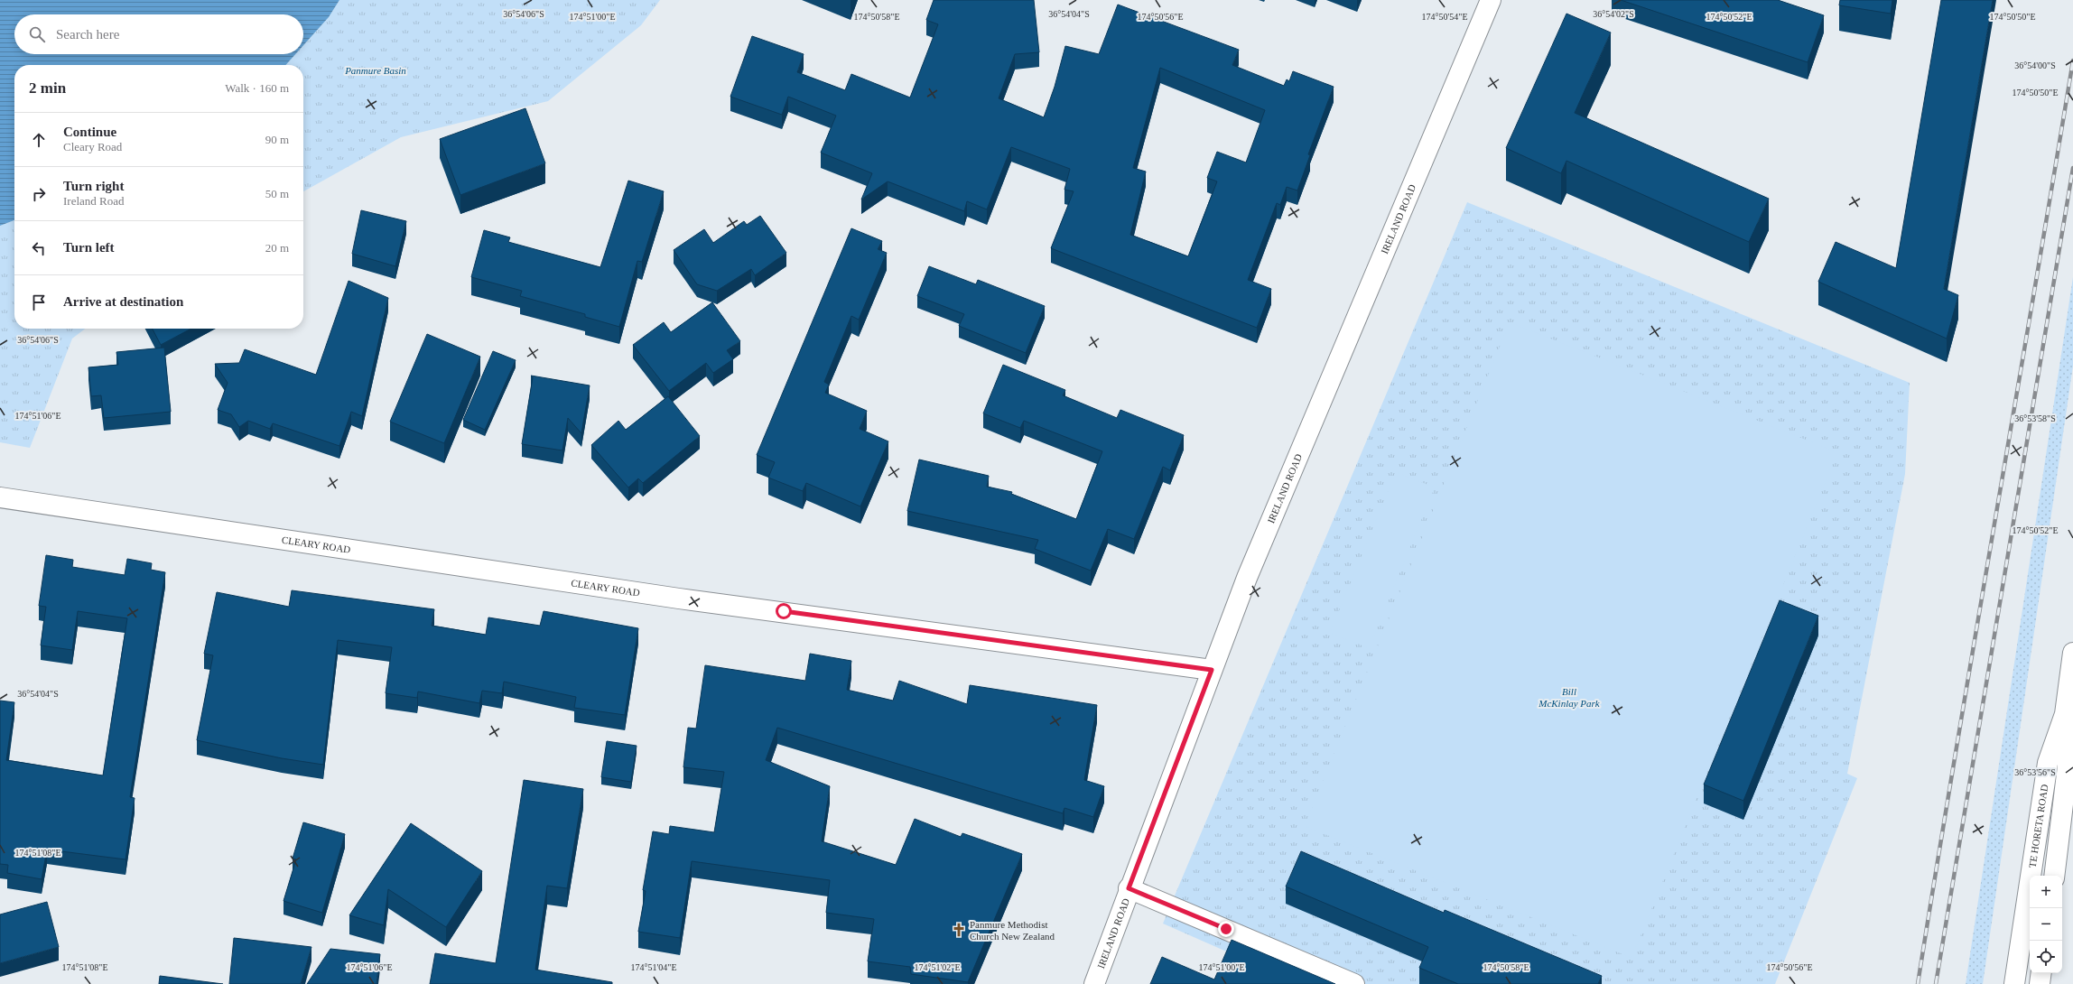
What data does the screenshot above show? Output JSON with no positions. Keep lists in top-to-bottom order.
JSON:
{
  "streets": {
    "street": ["IRELAND ROAD", "CLEARY ROAD", "TE HORETA ROAD"]
  },
  "crossings": [
    ["IRELAND ROAD", "CLEARY ROAD"]
  ],
  "parks": ["Panmure Basin", "Bill McKinlay Park"],
  "places": {
    "church": ["Panmure Methodist Church New Zealand"]
  },
  "page": {
    "search": "Search here",
    "heading": ["2 min", "Walk · 160 m"],
    "list": [
      ["Continue", "Cleary Road", "90 m"],
      ["Turn right", "Ireland Road", "50 m"],
      ["Turn left", "20 m"],
      "Arrive at destination"
    ],
    "map_buttons": ["+", "−"]
  },
  "coordinates": [
    "36°54'06\"S",
    "36°54'04\"S",
    "36°54'02\"S",
    "174°51'00\"E",
    "174°50'58\"E",
    "174°50'56\"E",
    "174°50'54\"E",
    "174°50'52\"E",
    "174°50'50\"E",
    "36°54'00\"S",
    "174°51'06\"E",
    "36°53'58\"S",
    "36°53'56\"S",
    "174°51'08\"E",
    "174°51'04\"E",
    "174°51'02\"E"
  ]
}
